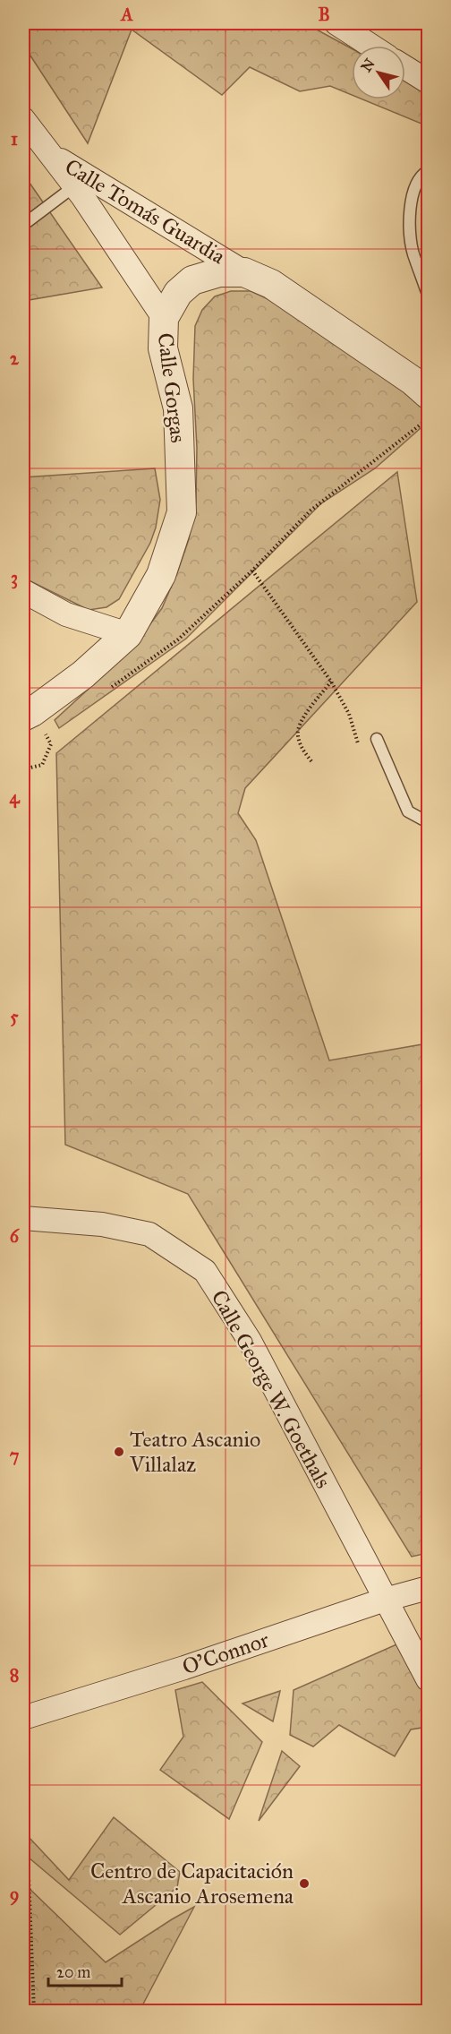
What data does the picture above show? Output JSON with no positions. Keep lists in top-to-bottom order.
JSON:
{
  "streets": {
    "street": [
      "Calle Tomás Guardia",
      "Calle Gorgas",
      "Calle George W. Goethals",
      "O'Connor"
    ]
  },
  "crossings": [
    ["Calle Tomás Guardia", "Calle Gorgas"],
    ["Calle George W. Goethals", "O'Connor"]
  ],
  "places": ["Teatro Ascanio Villalaz", "Centro de Capacitación Ascanio Arosemena"],
  "scale_bar": "20 m",
  "north": "top left",
  "grid": {
    "columns": ["A", "B"],
    "rows": [
      "1",
      "2",
      "3",
      "4",
      "5",
      "6",
      "7",
      "8",
      "9"
    ]
  }
}
